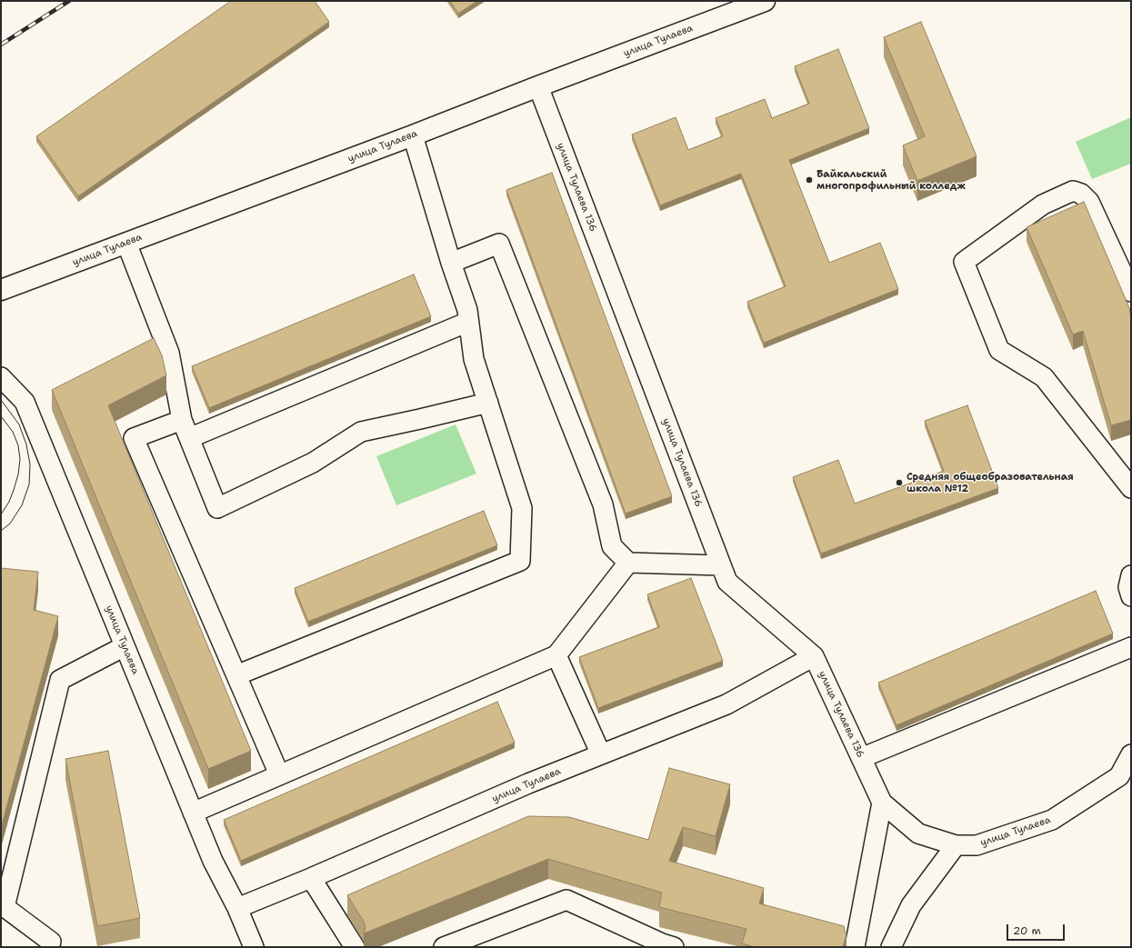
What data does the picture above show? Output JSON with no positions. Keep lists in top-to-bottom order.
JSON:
{
  "streets": {
    "main road": ["улица Тулаева"],
    "street": ["улица Тулаева 136"]
  },
  "crossings": [
    ["улица Тулаева", "улица Тулаева 136"]
  ],
  "places": ["Байкальский многопрофильный колледж", "Средняя общеобразовательная школа №12"],
  "scale_bar": "20 m"
}
